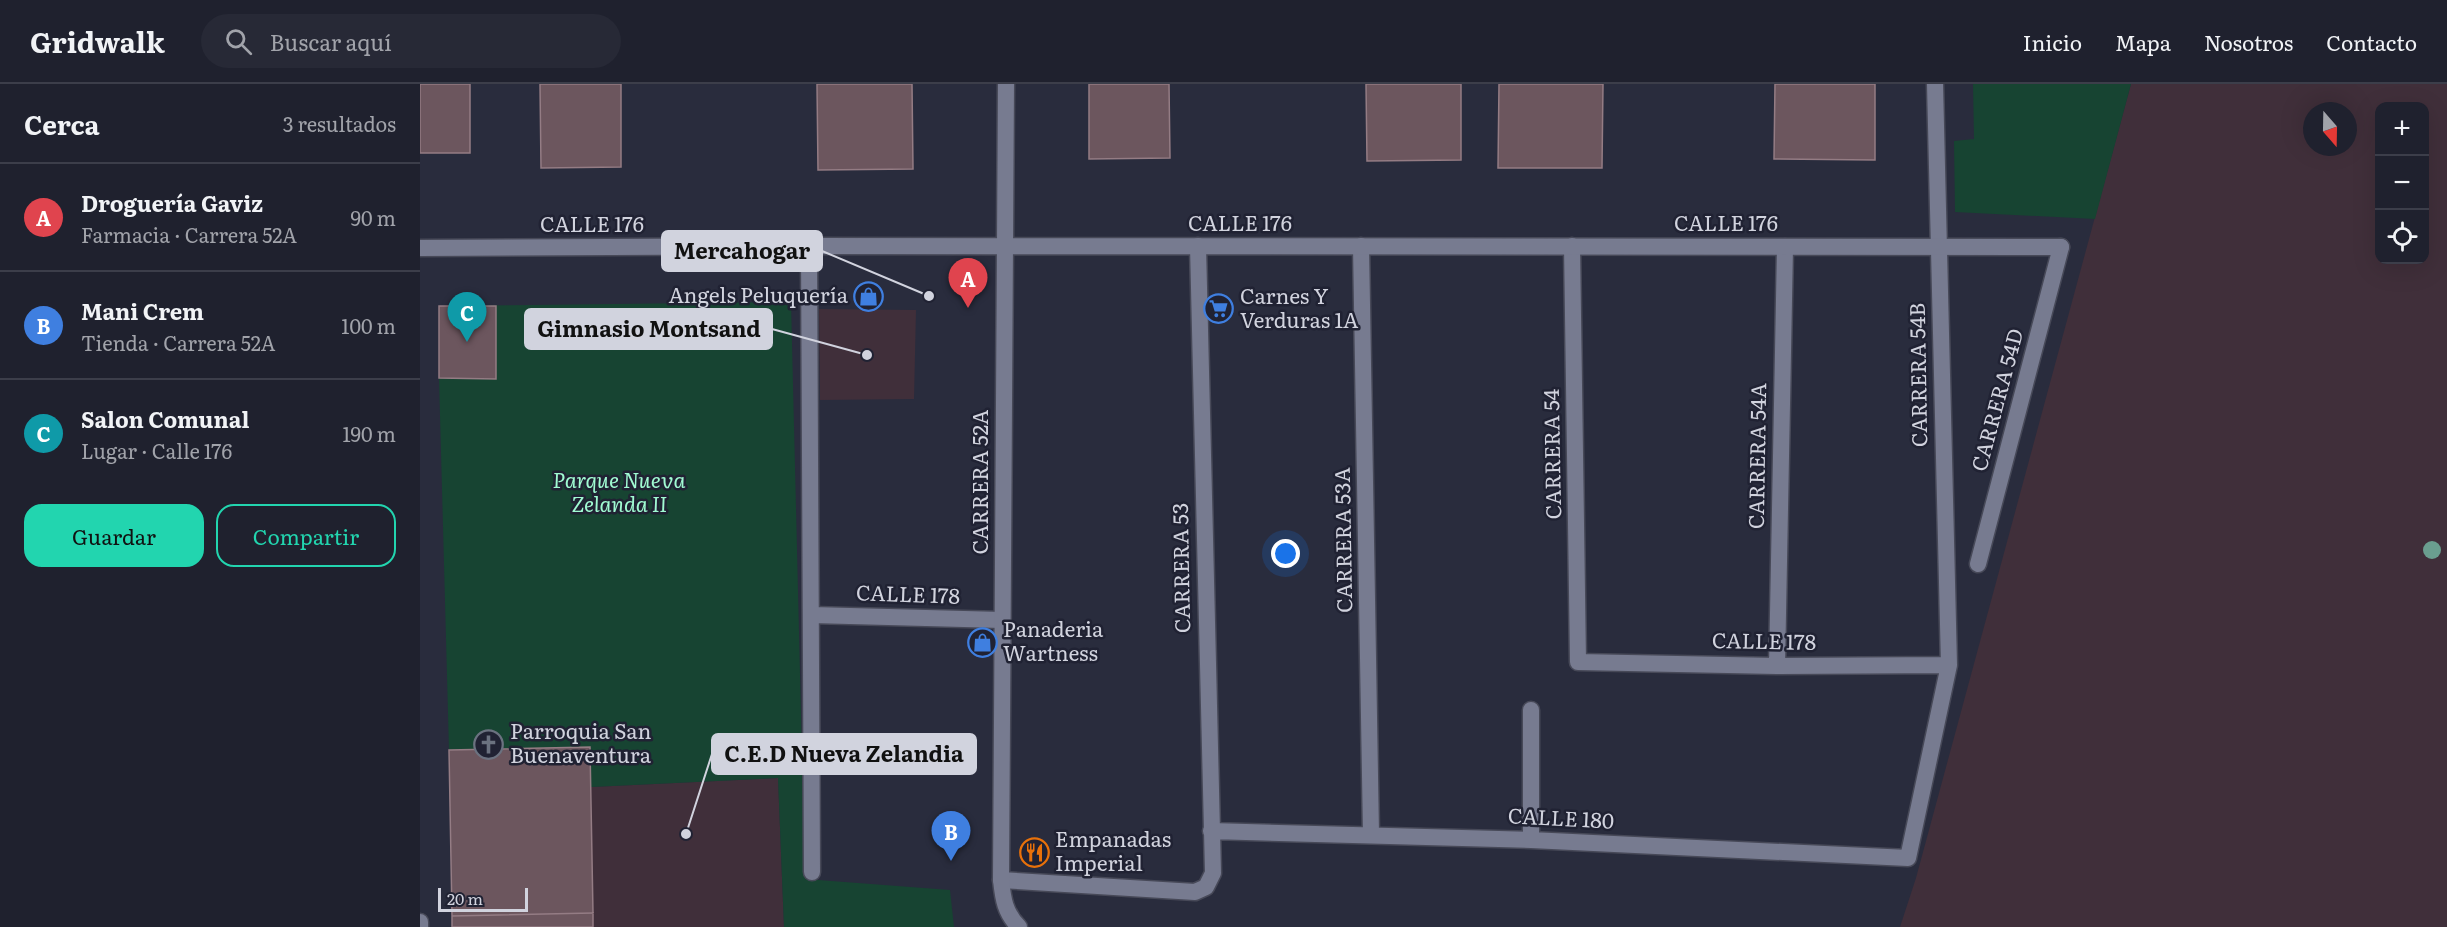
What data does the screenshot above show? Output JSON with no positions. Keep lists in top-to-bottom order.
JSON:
{
  "streets": {
    "street": [
      "CALLE 176",
      "CARRERA 54B",
      "CARRERA 54D",
      "CARRERA 54",
      "CARRERA 54A",
      "CARRERA 52A",
      "CARRERA 53A",
      "CARRERA 53",
      "CALLE 178",
      "CALLE 180"
    ]
  },
  "crossings": [
    ["CALLE 176", "CARRERA 54B"],
    ["CALLE 176", "CARRERA 54D"],
    ["CALLE 176", "CARRERA 54"],
    ["CALLE 176", "CARRERA 54A"],
    ["CALLE 176", "CARRERA 52A"],
    ["CALLE 176", "CARRERA 53A"],
    ["CALLE 176", "CARRERA 53"],
    ["CARRERA 54B", "CALLE 178"],
    ["CARRERA 54B", "CALLE 180"],
    ["CARRERA 54", "CALLE 178"],
    ["CARRERA 54A", "CALLE 178"],
    ["CARRERA 52A", "CARRERA 53"],
    ["CARRERA 52A", "CALLE 178"],
    ["CARRERA 53A", "CALLE 180"],
    ["CARRERA 53", "CALLE 180"],
    ["CALLE 178", "CALLE 180"]
  ],
  "parks": ["Parque Nueva Zelanda II"],
  "places": {
    "shop": ["Angels Peluquería", "Panaderia Wartness"],
    "other": ["Mercahogar", "Gimnasio Montsand", "C.E.D Nueva Zelandia"],
    "supermarket": ["Carnes Y Verduras 1A"],
    "church": ["Parroquia San Buenaventura"],
    "restaurant": ["Empanadas Imperial"]
  },
  "scale_bar": "20 m",
  "north": "bottom",
  "page": {
    "header": "Gridwalk",
    "search": "Buscar aquí",
    "nav": [
      "Inicio",
      "Mapa",
      "Nosotros",
      "Contacto"
    ],
    "heading": ["Cerca", "3 resultados"],
    "map_buttons": ["+", "−"],
    "list": [
      {
        "mark": "A",
        "name": "Droguería Gaviz",
        "note": "Farmacia · Carrera 52A",
        "value": "90 m"
      },
      {
        "mark": "B",
        "name": "Mani Crem",
        "note": "Tienda · Carrera 52A",
        "value": "100 m"
      },
      {
        "mark": "C",
        "name": "Salon Comunal",
        "note": "Lugar · Calle 176",
        "value": "190 m"
      }
    ],
    "pins": ["A", "C", "B"],
    "buttons": ["Guardar", "Compartir"],
    "scale": "20 m"
  }
}
